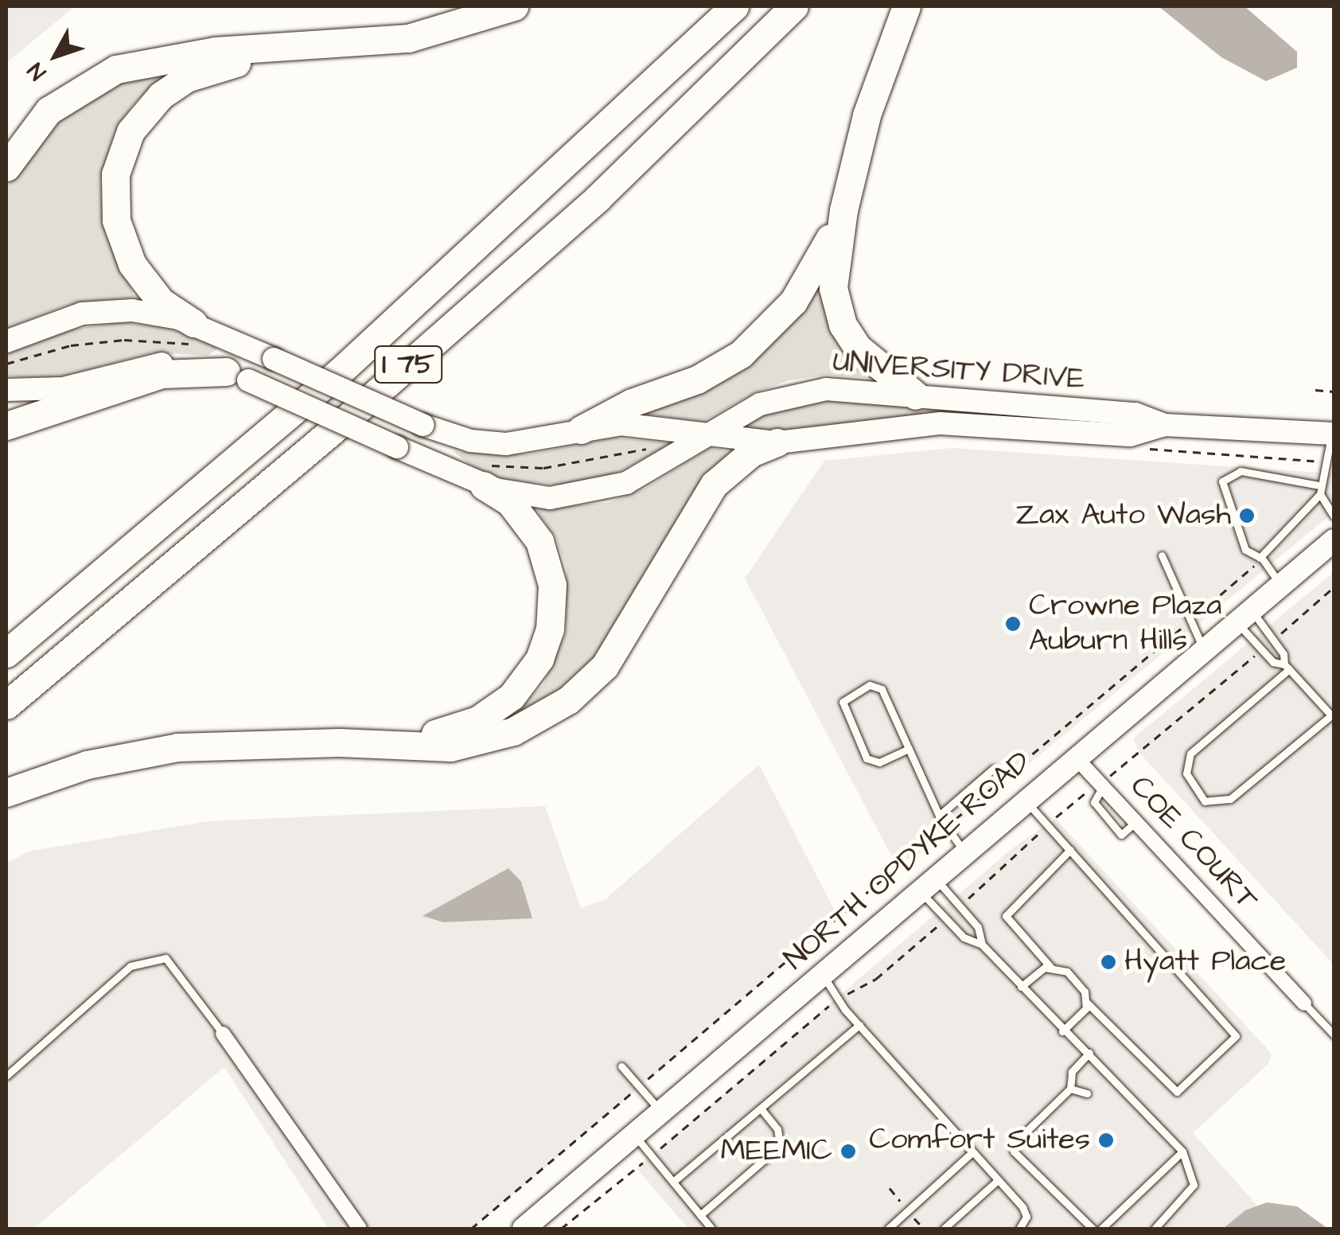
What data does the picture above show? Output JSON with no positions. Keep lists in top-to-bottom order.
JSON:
{
  "streets": {
    "highway": ["I 75"],
    "main road": ["UNIVERSITY DRIVE", "NORTH OPDYKE ROAD"],
    "street": ["COE COURT"]
  },
  "crossings": [
    ["COE COURT", "NORTH OPDYKE ROAD"]
  ],
  "places": [
    "Zax Auto Wash",
    "Crowne Plaza Auburn Hills",
    "Hyatt Place",
    "Comfort Suites",
    "MEEMIC"
  ],
  "north": "bottom left"
}
